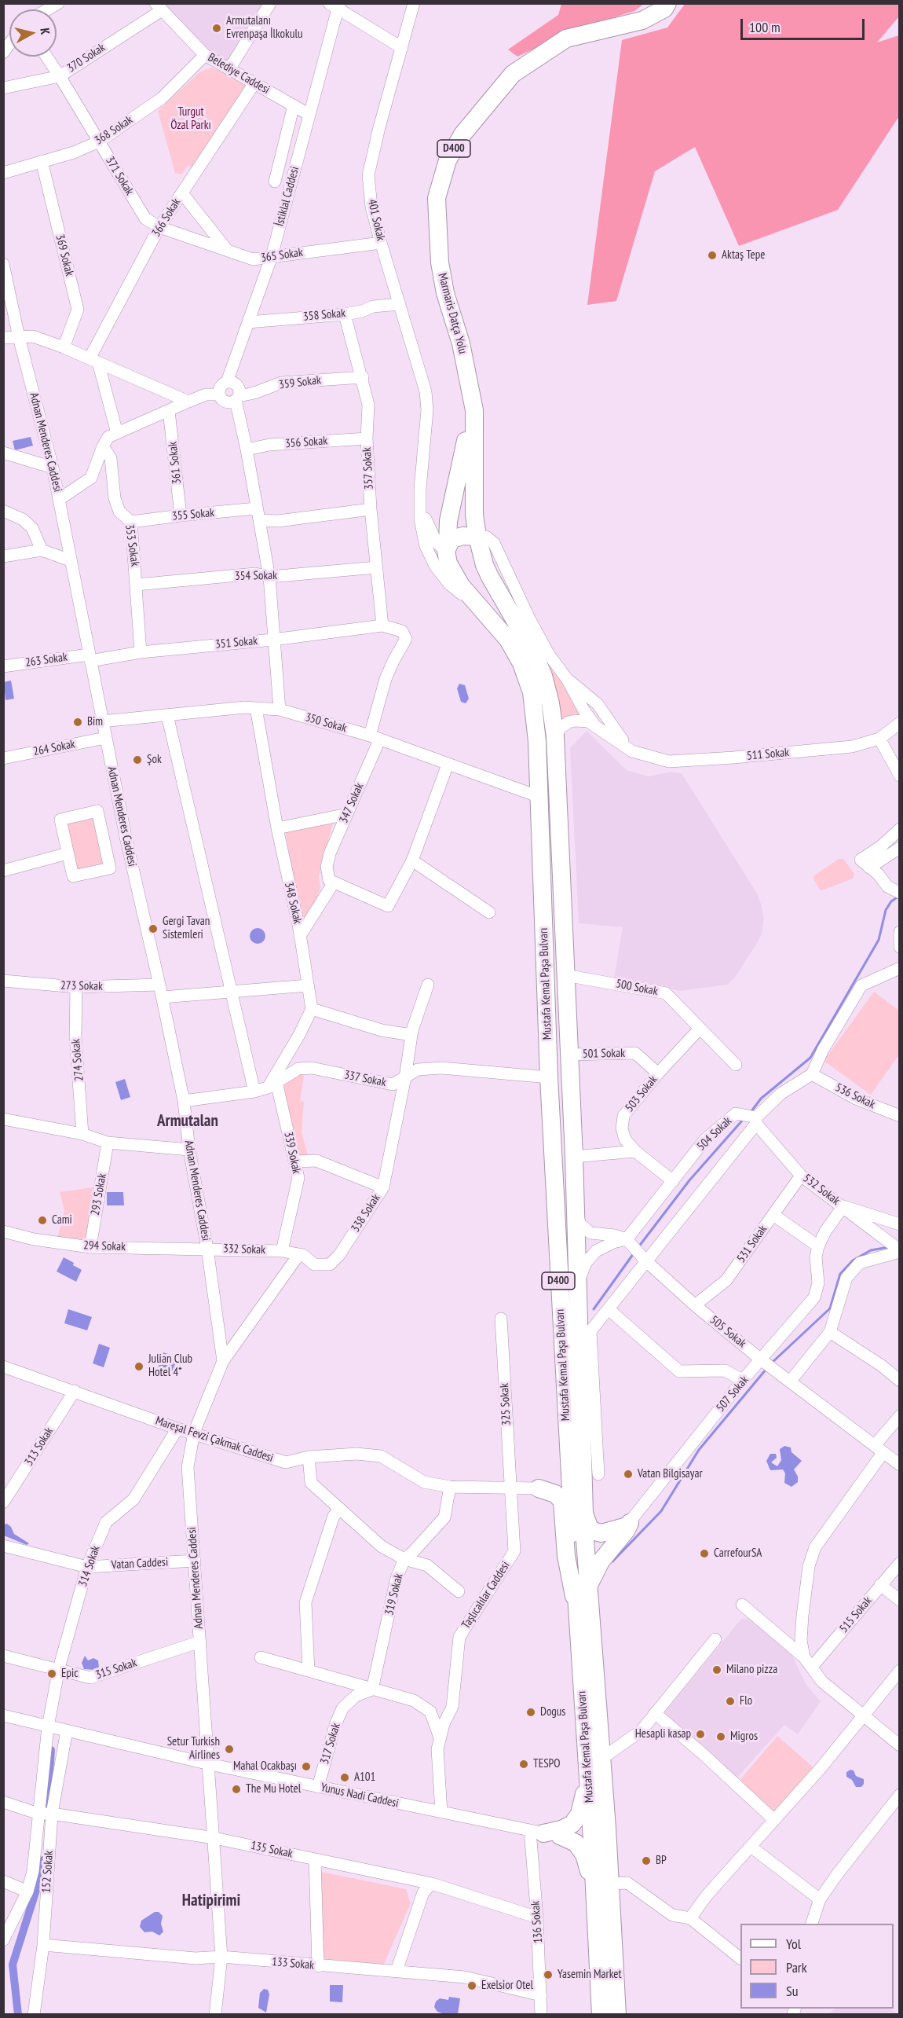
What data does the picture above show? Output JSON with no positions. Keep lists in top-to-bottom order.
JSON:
{
  "streets": {
    "highway": ["D400", "Marmaris Datça Yolu", "Mustafa Kemal Paşa Bulvarı"],
    "street": [
      "370 Sokak",
      "Belediye Caddesi",
      "368 Sokak",
      "371 Sokak",
      "İstiklal Caddesi",
      "366 Sokak",
      "401 Sokak",
      "369 Sokak",
      "365 Sokak",
      "358 Sokak",
      "359 Sokak",
      "Adnan Menderes Caddesi",
      "356 Sokak",
      "361 Sokak",
      "357 Sokak",
      "355 Sokak",
      "353 Sokak",
      "354 Sokak",
      "351 Sokak",
      "263 Sokak",
      "350 Sokak",
      "264 Sokak",
      "511 Sokak",
      "347 Sokak",
      "348 Sokak",
      "273 Sokak",
      "500 Sokak",
      "501 Sokak",
      "274 Sokak",
      "337 Sokak",
      "503 Sokak",
      "536 Sokak",
      "504 Sokak",
      "339 Sokak",
      "532 Sokak",
      "293 Sokak",
      "338 Sokak",
      "531 Sokak",
      "294 Sokak",
      "332 Sokak",
      "505 Sokak",
      "507 Sokak",
      "325 Sokak",
      "Mareşal Fevzi Çakmak Caddesi",
      "313 Sokak",
      "Vatan Caddesi",
      "314 Sokak",
      "319 Sokak",
      "Taşlıcalılar Caddesi",
      "515 Sokak",
      "315 Sokak",
      "317 Sokak",
      "Yunus Nadi Caddesi",
      "135 Sokak",
      "152 Sokak",
      "136 Sokak",
      "133 Sokak"
    ]
  },
  "crossings": [
    ["370 Sokak", "Belediye Caddesi"],
    ["370 Sokak", "371 Sokak"],
    ["Belediye Caddesi", "368 Sokak"],
    ["Belediye Caddesi", "İstiklal Caddesi"],
    ["Belediye Caddesi", "366 Sokak"],
    ["368 Sokak", "371 Sokak"],
    ["368 Sokak", "369 Sokak"],
    ["D400", "Marmaris Datça Yolu"],
    ["D400", "511 Sokak"],
    ["D400", "Mustafa Kemal Paşa Bulvarı"],
    ["371 Sokak", "366 Sokak"],
    ["371 Sokak", "365 Sokak"],
    ["İstiklal Caddesi", "365 Sokak"],
    ["İstiklal Caddesi", "358 Sokak"],
    ["İstiklal Caddesi", "359 Sokak"],
    ["366 Sokak", "365 Sokak"],
    ["401 Sokak", "365 Sokak"],
    ["401 Sokak", "358 Sokak"],
    ["358 Sokak", "357 Sokak"],
    ["359 Sokak", "357 Sokak"],
    ["Adnan Menderes Caddesi", "351 Sokak"],
    ["Adnan Menderes Caddesi", "263 Sokak"],
    ["Adnan Menderes Caddesi", "350 Sokak"],
    ["Adnan Menderes Caddesi", "264 Sokak"],
    ["Adnan Menderes Caddesi", "273 Sokak"],
    ["Adnan Menderes Caddesi", "337 Sokak"],
    ["Adnan Menderes Caddesi", "294 Sokak"],
    ["Adnan Menderes Caddesi", "332 Sokak"],
    ["Adnan Menderes Caddesi", "Mareşal Fevzi Çakmak Caddesi"],
    ["Adnan Menderes Caddesi", "Vatan Caddesi"],
    ["Adnan Menderes Caddesi", "315 Sokak"],
    ["Adnan Menderes Caddesi", "Yunus Nadi Caddesi"],
    ["Adnan Menderes Caddesi", "135 Sokak"],
    ["Adnan Menderes Caddesi", "133 Sokak"],
    ["356 Sokak", "357 Sokak"],
    ["361 Sokak", "355 Sokak"],
    ["357 Sokak", "354 Sokak"],
    ["357 Sokak", "351 Sokak"],
    ["357 Sokak", "347 Sokak"],
    ["355 Sokak", "353 Sokak"],
    ["353 Sokak", "354 Sokak"],
    ["353 Sokak", "351 Sokak"],
    ["351 Sokak", "263 Sokak"],
    ["351 Sokak", "347 Sokak"],
    ["350 Sokak", "347 Sokak"],
    ["350 Sokak", "348 Sokak"],
    ["350 Sokak", "Mustafa Kemal Paşa Bulvarı"],
    ["511 Sokak", "Mustafa Kemal Paşa Bulvarı"],
    ["Mustafa Kemal Paşa Bulvarı", "500 Sokak"],
    ["Mustafa Kemal Paşa Bulvarı", "501 Sokak"],
    ["Mustafa Kemal Paşa Bulvarı", "337 Sokak"],
    ["Mustafa Kemal Paşa Bulvarı", "507 Sokak"],
    ["Mustafa Kemal Paşa Bulvarı", "Yunus Nadi Caddesi"],
    ["273 Sokak", "274 Sokak"],
    ["500 Sokak", "503 Sokak"],
    ["501 Sokak", "503 Sokak"],
    ["337 Sokak", "339 Sokak"],
    ["337 Sokak", "338 Sokak"],
    ["503 Sokak", "504 Sokak"],
    ["504 Sokak", "532 Sokak"],
    ["504 Sokak", "505 Sokak"],
    ["339 Sokak", "338 Sokak"],
    ["339 Sokak", "332 Sokak"],
    ["532 Sokak", "531 Sokak"],
    ["532 Sokak", "507 Sokak"],
    ["293 Sokak", "294 Sokak"],
    ["338 Sokak", "332 Sokak"],
    ["531 Sokak", "505 Sokak"],
    ["294 Sokak", "332 Sokak"],
    ["505 Sokak", "507 Sokak"],
    ["325 Sokak", "Mareşal Fevzi Çakmak Caddesi"],
    ["325 Sokak", "Taşlıcalılar Caddesi"],
    ["Mareşal Fevzi Çakmak Caddesi", "313 Sokak"],
    ["Mareşal Fevzi Çakmak Caddesi", "314 Sokak"],
    ["Mareşal Fevzi Çakmak Caddesi", "319 Sokak"],
    ["Mareşal Fevzi Çakmak Caddesi", "Taşlıcalılar Caddesi"],
    ["Vatan Caddesi", "314 Sokak"],
    ["314 Sokak", "315 Sokak"],
    ["314 Sokak", "Yunus Nadi Caddesi"],
    ["314 Sokak", "152 Sokak"],
    ["319 Sokak", "317 Sokak"],
    ["Taşlıcalılar Caddesi", "Yunus Nadi Caddesi"],
    ["317 Sokak", "Yunus Nadi Caddesi"],
    ["Yunus Nadi Caddesi", "152 Sokak"],
    ["Yunus Nadi Caddesi", "136 Sokak"],
    ["135 Sokak", "152 Sokak"],
    ["135 Sokak", "136 Sokak"],
    ["152 Sokak", "133 Sokak"],
    ["136 Sokak", "133 Sokak"]
  ],
  "districts": ["Armutalan", "Hatipirimi"],
  "parks": ["Turgut Özal Parkı"],
  "places": [
    "Armutalanı Evrenpaşa İlkokulu",
    "Aktaş Tepe",
    "Bim",
    "Şok",
    "Gergi Tavan Sistemleri",
    "Cami",
    "Julian Club Hotel 4*",
    "Vatan Bilgisayar",
    "CarrefourSA",
    "Milano pizza",
    "Epic",
    "Flo",
    "Dogus",
    "Hesapli kasap",
    "Migros",
    "Setur Turkish Airlines",
    "TESPO",
    "Mahal Ocakbaşı",
    "A101",
    "The Mu Hotel",
    "BP",
    "Yasemin Market",
    "Exelsior Otel"
  ],
  "legend": ["Yol", "Park", "Su"],
  "scale_bar": "100 m",
  "north": "right"
}
